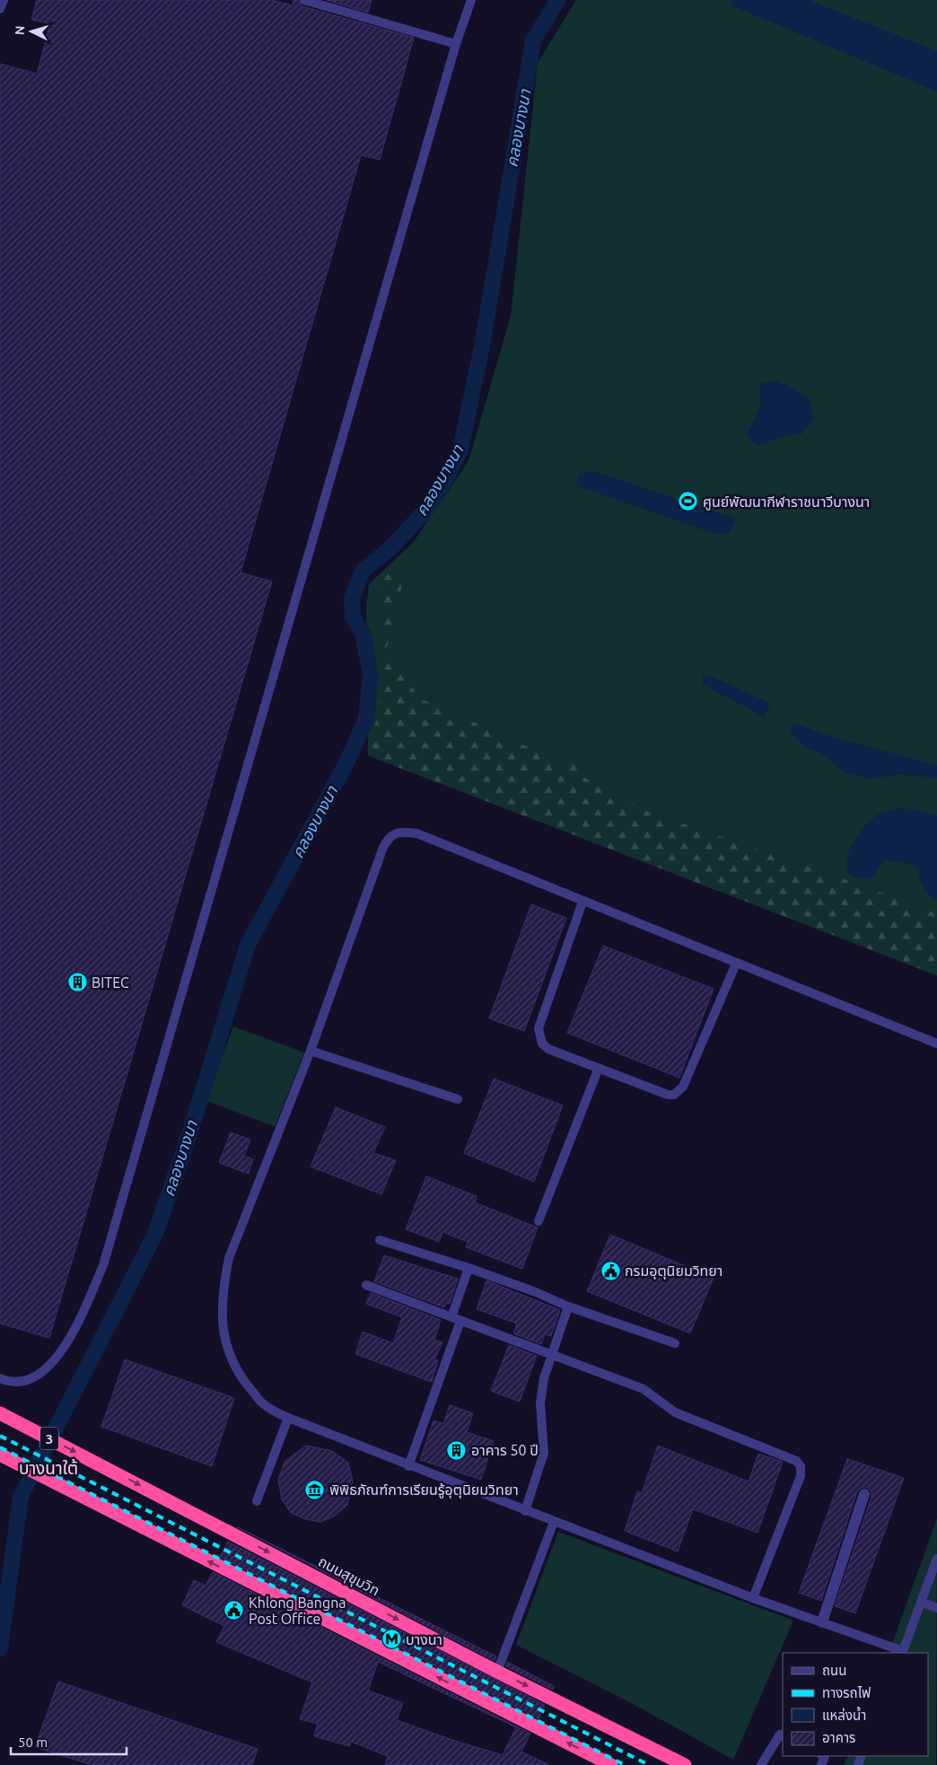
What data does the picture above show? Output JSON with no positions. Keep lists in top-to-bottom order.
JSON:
{
  "streets": {
    "highway": ["3", "ถนนสุขุมวิท"]
  },
  "districts": ["บางนาใต้"],
  "water": ["คลองบางนา"],
  "places": {
    "sports": ["ศูนย์พัฒนากีฬาราชนาวีบางนา"],
    "building": ["BITEC", "อาคาร 50 ปี"],
    "public building": ["กรมอุตุนิยมวิทยา", "Khlong Bangna Post Office"],
    "museum": ["พิพิธภัณฑ์การเรียนรู้อุตุนิยมวิทยา"],
    "metro station": ["บางนา"]
  },
  "legend": [
    "ถนน",
    "ทางรถไฟ",
    "แหล่งน้ำ",
    "อาคาร"
  ],
  "scale_bar": "50 m",
  "north": "left"
}
